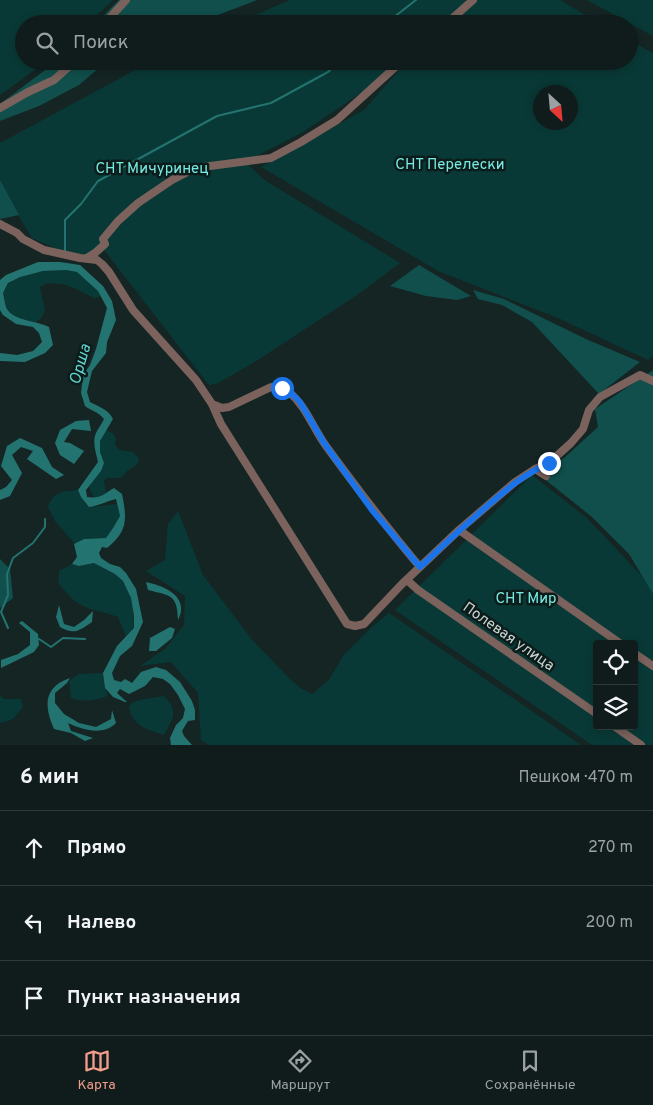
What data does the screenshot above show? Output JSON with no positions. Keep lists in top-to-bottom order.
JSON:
{
  "streets": {
    "street": ["Полевая улица"]
  },
  "water": ["Орша"],
  "parks": ["СНТ Перелески", "СНТ Мичуринец", "СНТ Мир"],
  "north": "bottom right",
  "page": {
    "search": "Поиск",
    "heading": ["6 мин", "Пешком · 470 m"],
    "list": [
      ["Прямо", "270 m"],
      ["Налево", "200 m"],
      "Пункт назначения"
    ],
    "nav": ["Карта", "Маршрут", "Сохранённые"]
  }
}
